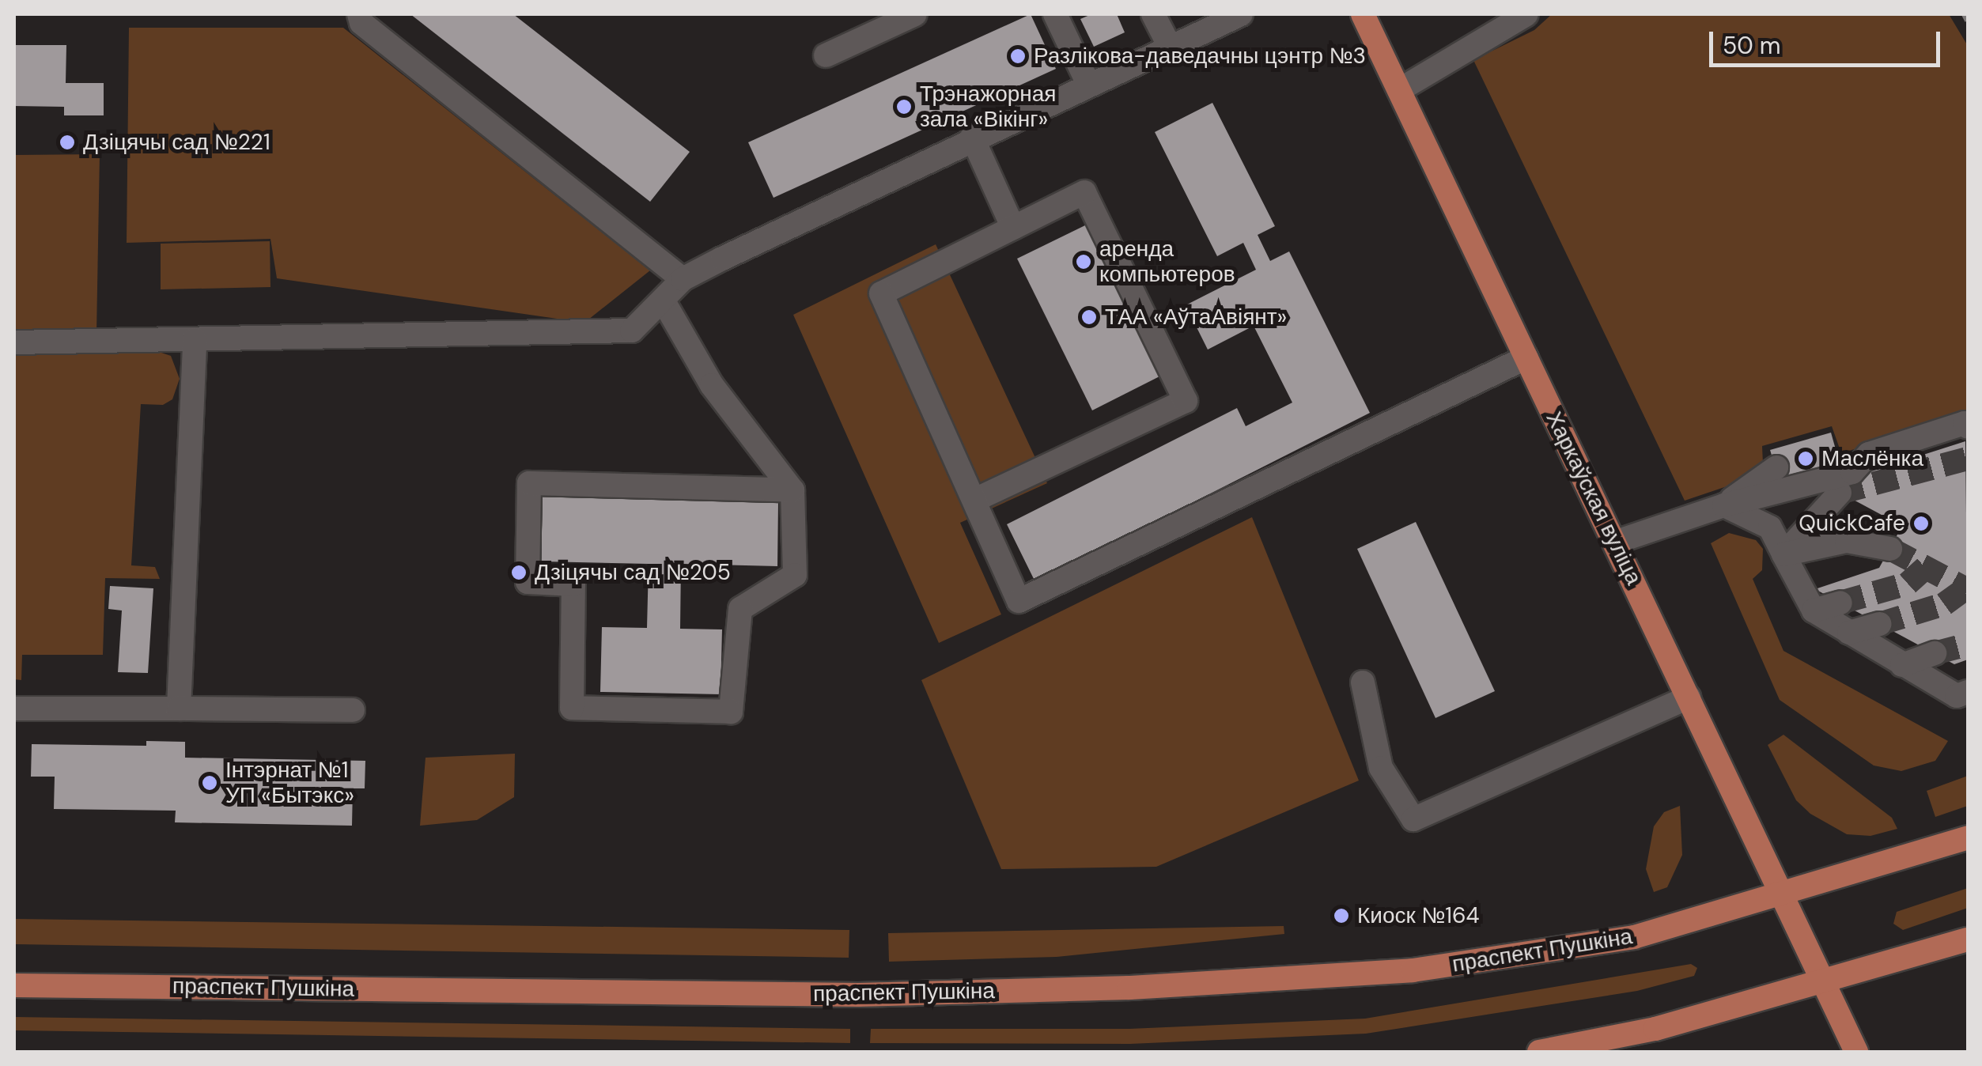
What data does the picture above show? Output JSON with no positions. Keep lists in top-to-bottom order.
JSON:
{
  "streets": {
    "main road": ["Харкаўская вуліца", "праспект Пушкіна"]
  },
  "crossings": [
    ["Харкаўская вуліца", "праспект Пушкіна"]
  ],
  "places": [
    "Разлікова-даведачны цэнтр №3",
    "Трэнажорная зала «Вікінг»",
    "Дзіцячы сад №221",
    "аренда компьютеров",
    "ТАА «АўтаАвіянт»",
    "Маслёнка",
    "QuickCafe",
    "Дзіцячы сад №205",
    "Інтэрнат №1 УП «Бытэкс»",
    "Киоск №164"
  ],
  "scale_bar": "50 m"
}
